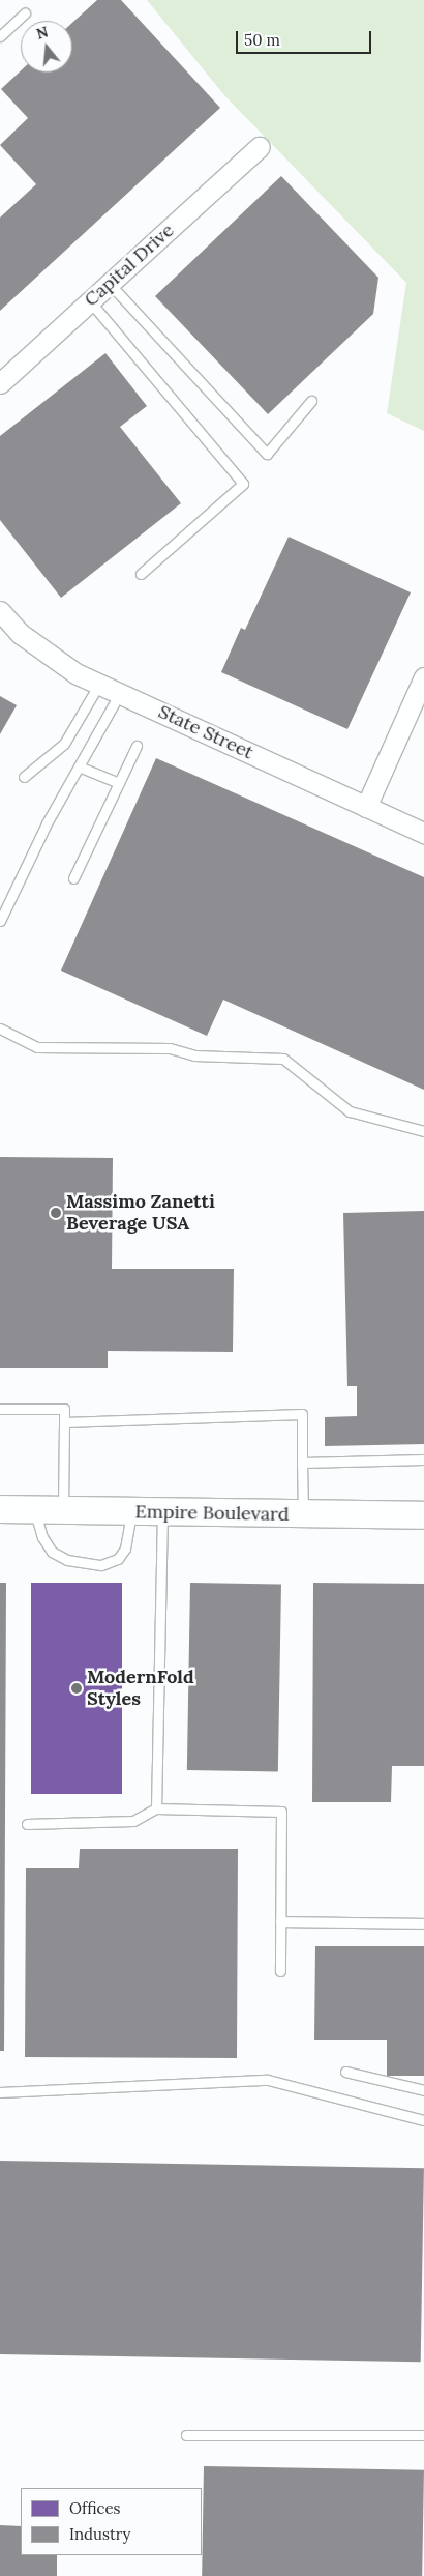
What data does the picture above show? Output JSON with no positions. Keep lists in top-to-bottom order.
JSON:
{
  "streets": {
    "street": ["Capital Drive", "State Street", "Empire Boulevard"]
  },
  "places": ["Massimo Zanetti Beverage USA", "ModernFold Styles"],
  "legend": ["Offices", "Industry"],
  "scale_bar": "50 m",
  "north": "top"
}
